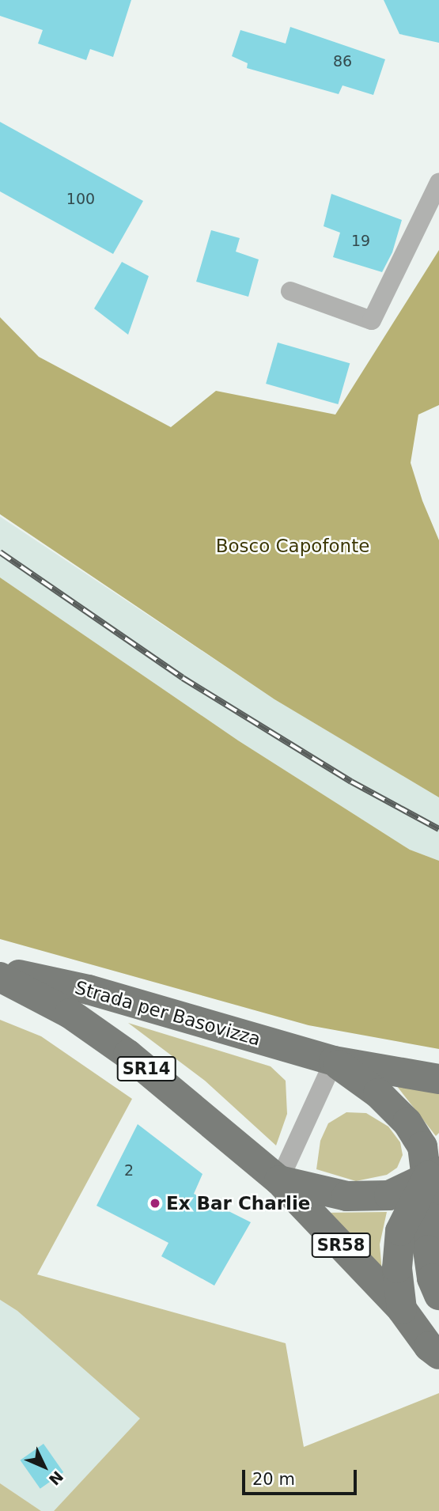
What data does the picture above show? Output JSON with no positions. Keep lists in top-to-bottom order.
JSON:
{
  "streets": {
    "main road": ["Strada per Basovizza", "SR14", "SR58"]
  },
  "crossings": [
    ["Strada per Basovizza", "SR58"]
  ],
  "parks": ["Bosco Capofonte"],
  "places": ["Ex Bar Charlie"],
  "house_numbers": [
    "86",
    "100",
    "19",
    "2"
  ],
  "scale_bar": "20 m",
  "north": "bottom right"
}
